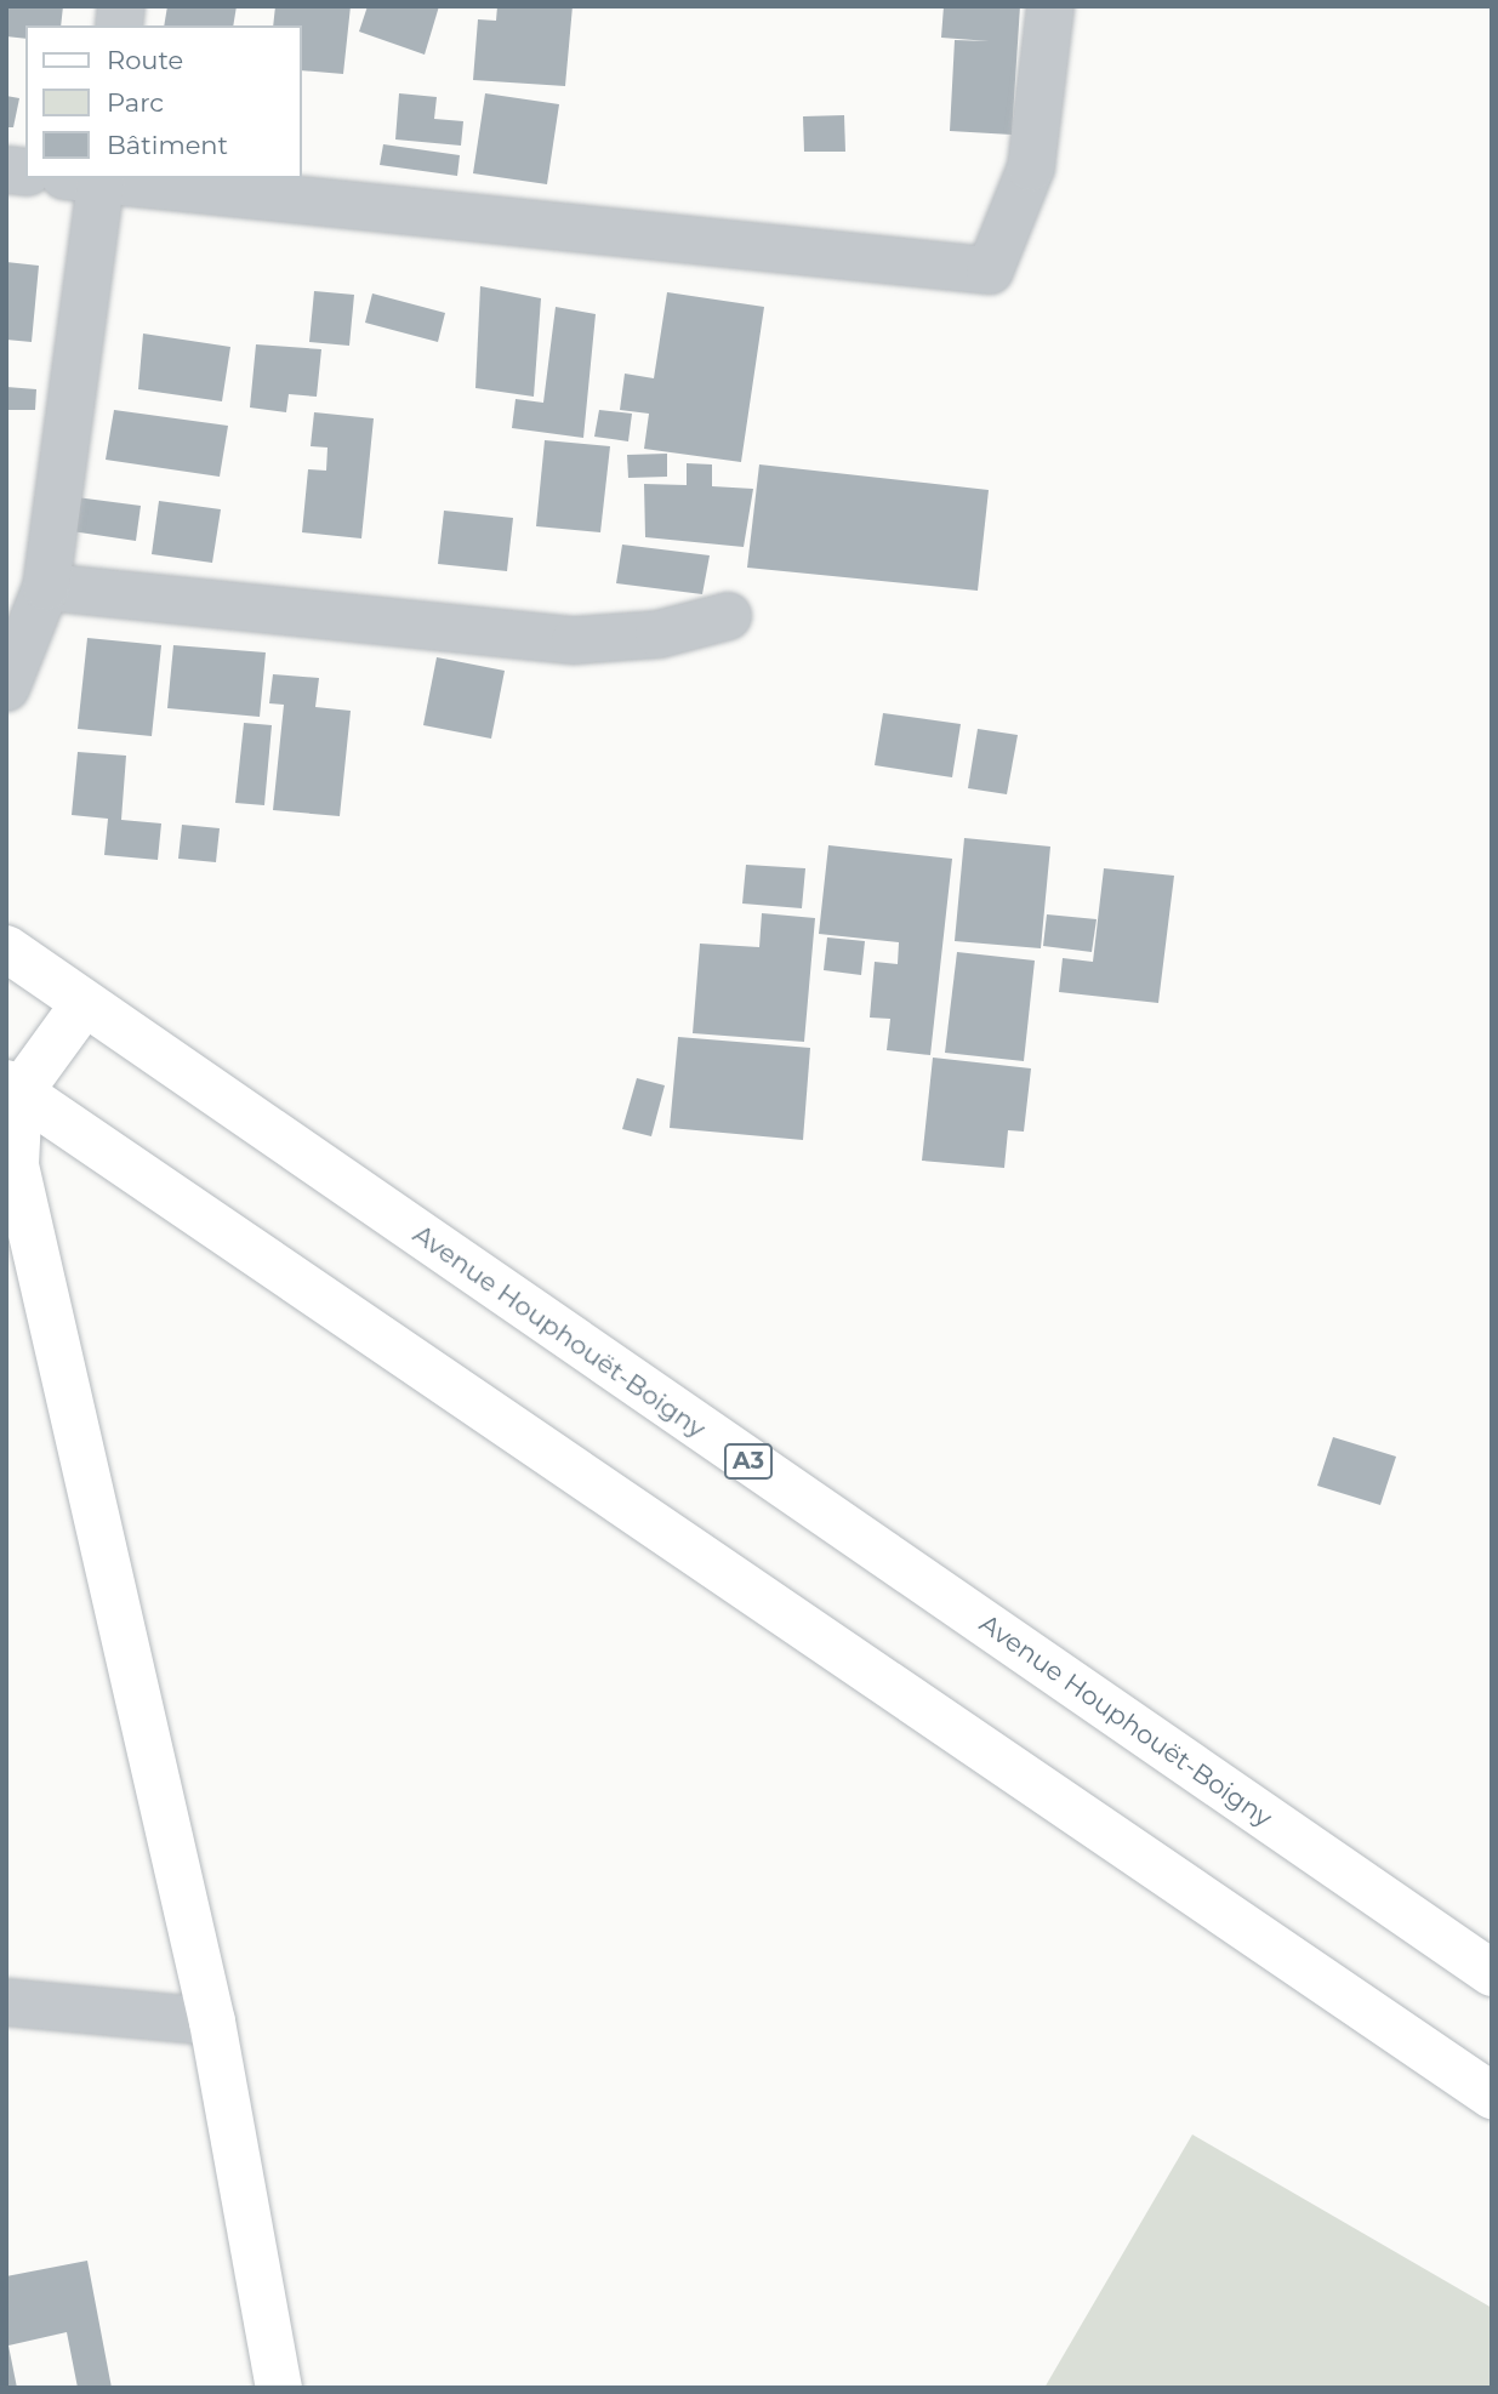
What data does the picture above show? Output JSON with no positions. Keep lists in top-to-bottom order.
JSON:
{
  "streets": {
    "main road": ["Avenue Houphouët-Boigny", "A3"]
  },
  "legend": ["Route", "Parc", "Bâtiment"]
}
